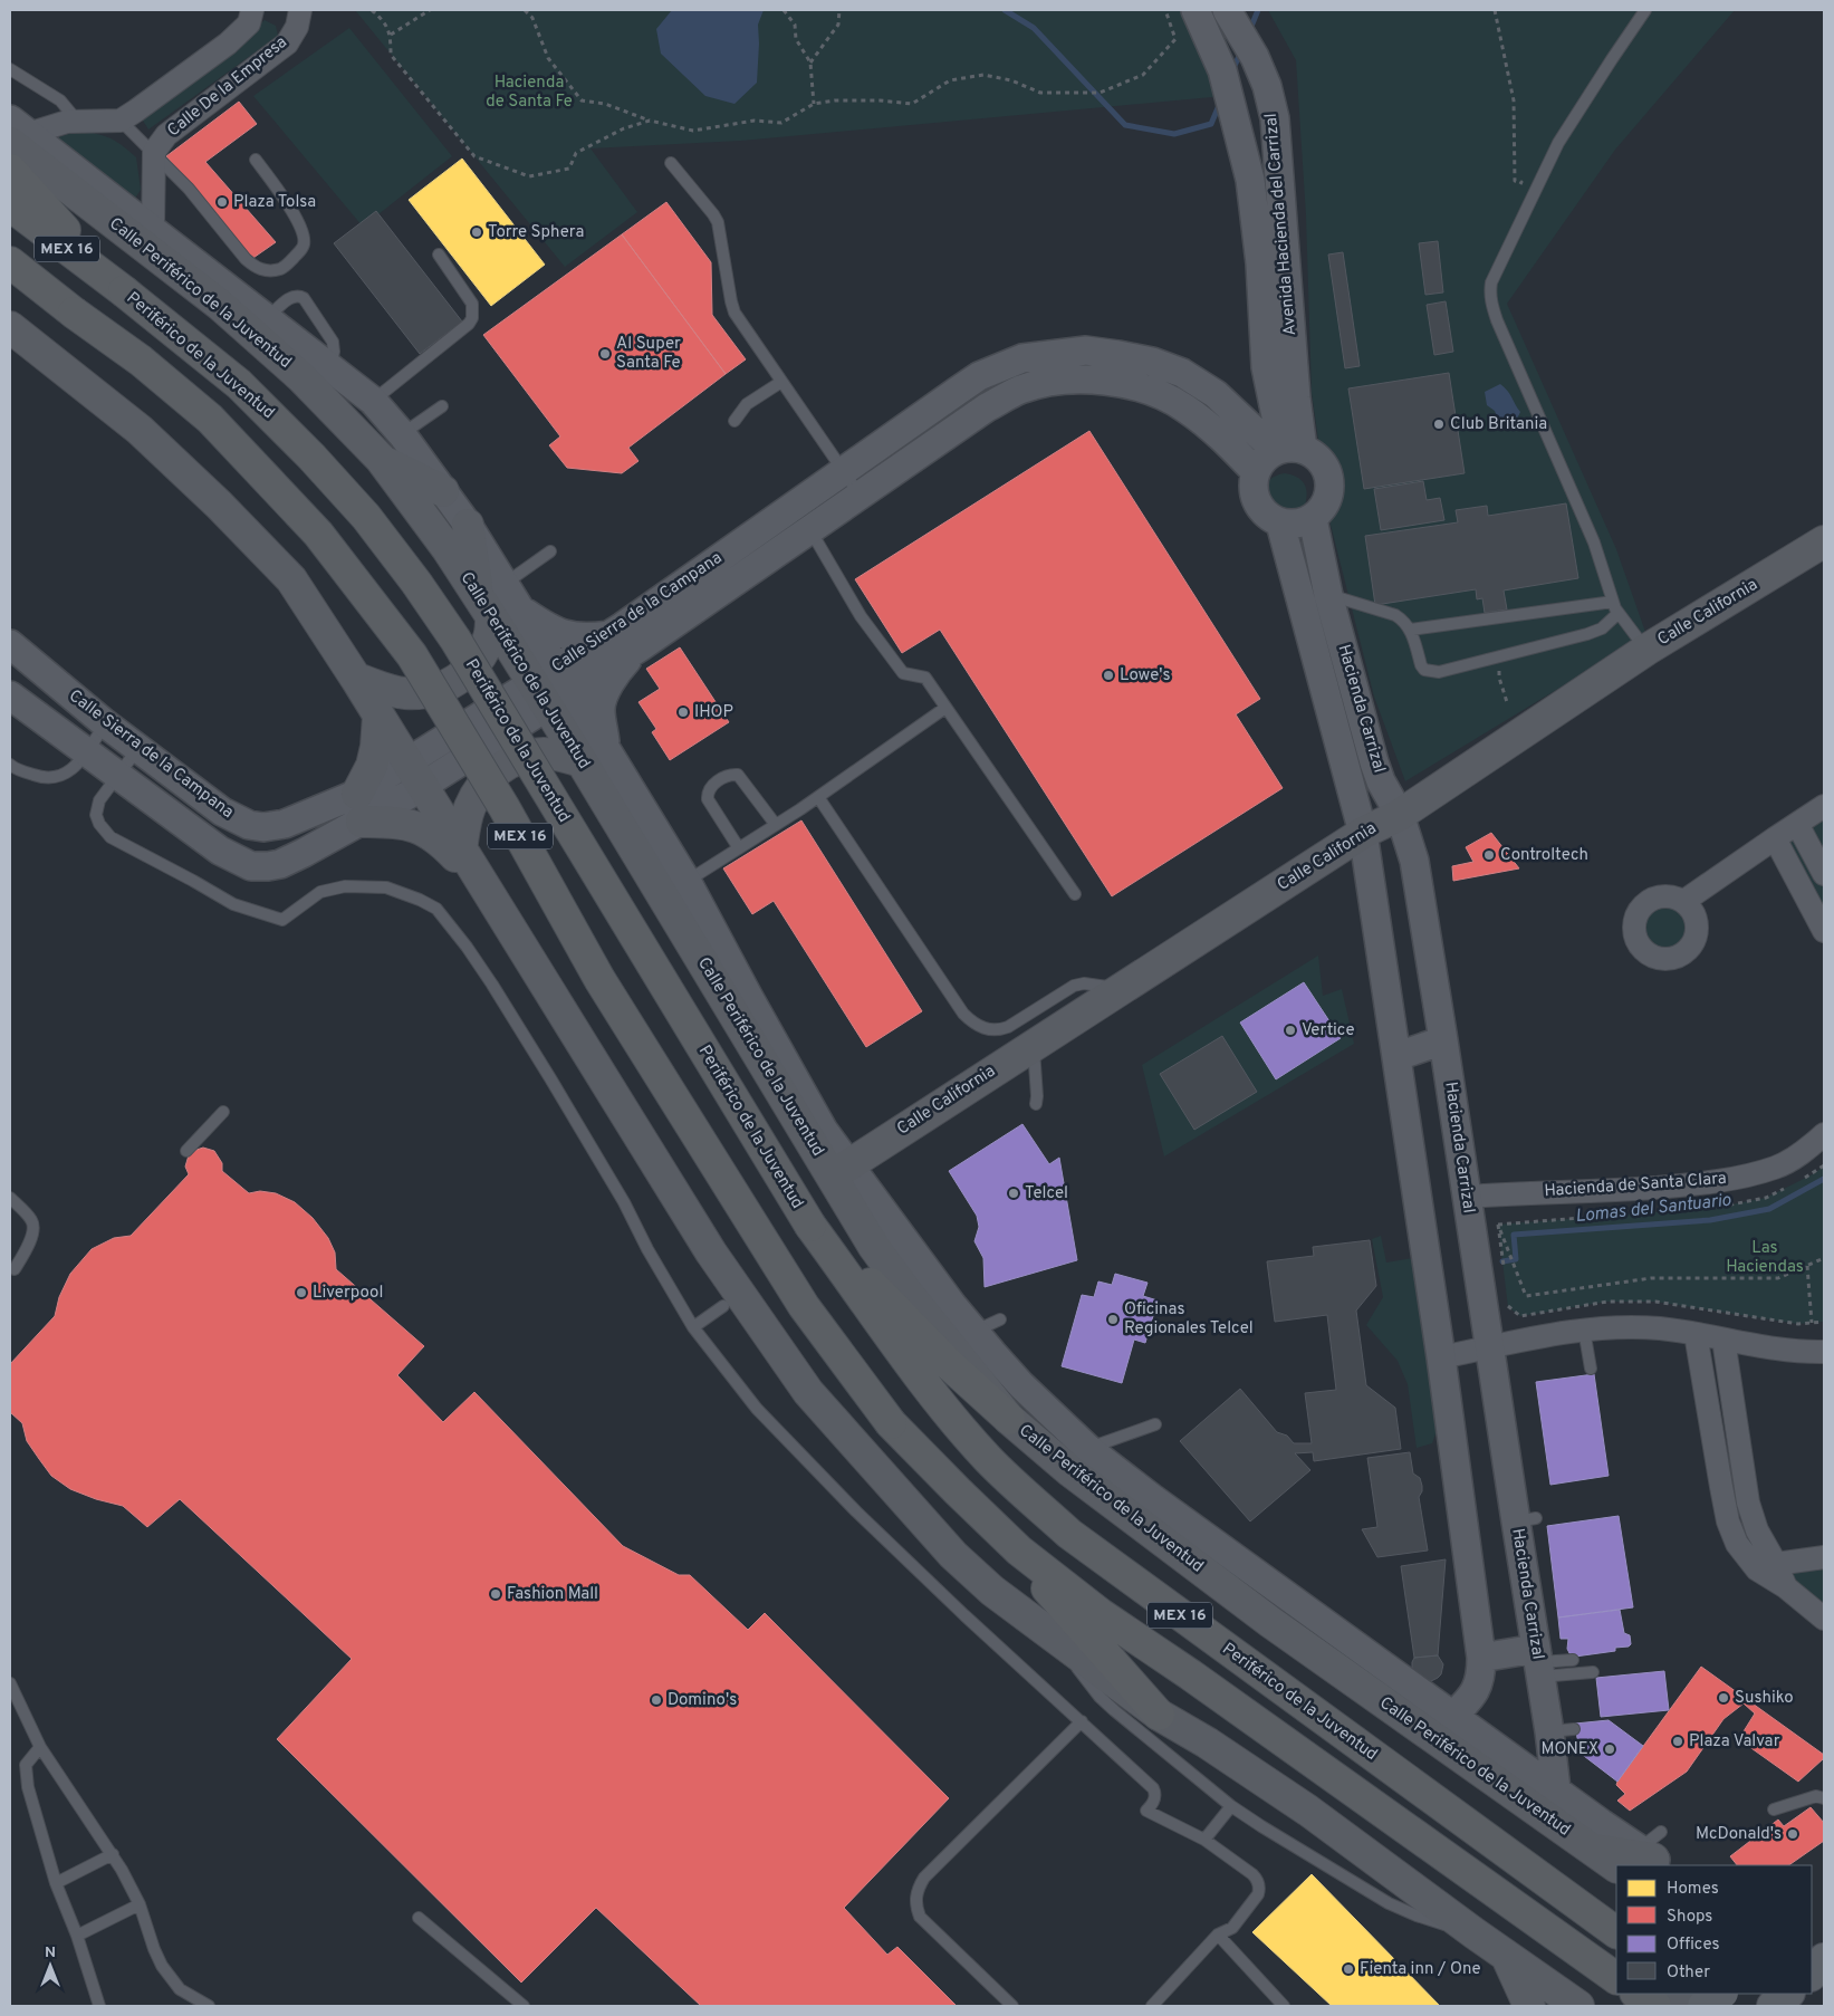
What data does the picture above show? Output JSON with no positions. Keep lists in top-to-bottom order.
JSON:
{
  "streets": {
    "highway": ["MEX 16", "Periférico de la Juventud"],
    "main road": ["Calle Periférico de la Juventud", "Calle California"],
    "street": [
      "Calle De la Empresa",
      "Avenida Hacienda del Carrizal",
      "Calle Sierra de la Campana",
      "Hacienda Carrizal",
      "Hacienda de Santa Clara"
    ]
  },
  "crossings": [
    ["Avenida Hacienda del Carrizal", "Calle Sierra de la Campana"],
    ["Avenida Hacienda del Carrizal", "Hacienda Carrizal"],
    ["Calle Periférico de la Juventud", "Calle Sierra de la Campana"],
    ["Calle Periférico de la Juventud", "Calle California"],
    ["Calle Sierra de la Campana", "Hacienda Carrizal"],
    ["Calle California", "Hacienda Carrizal"],
    ["Hacienda Carrizal", "Hacienda de Santa Clara"]
  ],
  "water": ["Lomas del Santuario"],
  "parks": ["Hacienda de Santa Fe", "Las Haciendas"],
  "places": [
    "Plaza Tolsa",
    "Torre Sphera",
    "Al Super Santa Fe",
    "Club Britania",
    "Lowe's",
    "IHOP",
    "Controltech",
    "Vertice",
    "Telcel",
    "Liverpool",
    "Oficinas Regionales Telcel",
    "Fashion Mall",
    "Sushiko",
    "Domino's",
    "Plaza Valvar",
    "MONEX",
    "McDonald's",
    "Fienta inn / One"
  ],
  "legend": [
    "Homes",
    "Shops",
    "Offices",
    "Other"
  ],
  "north": "top"
}
